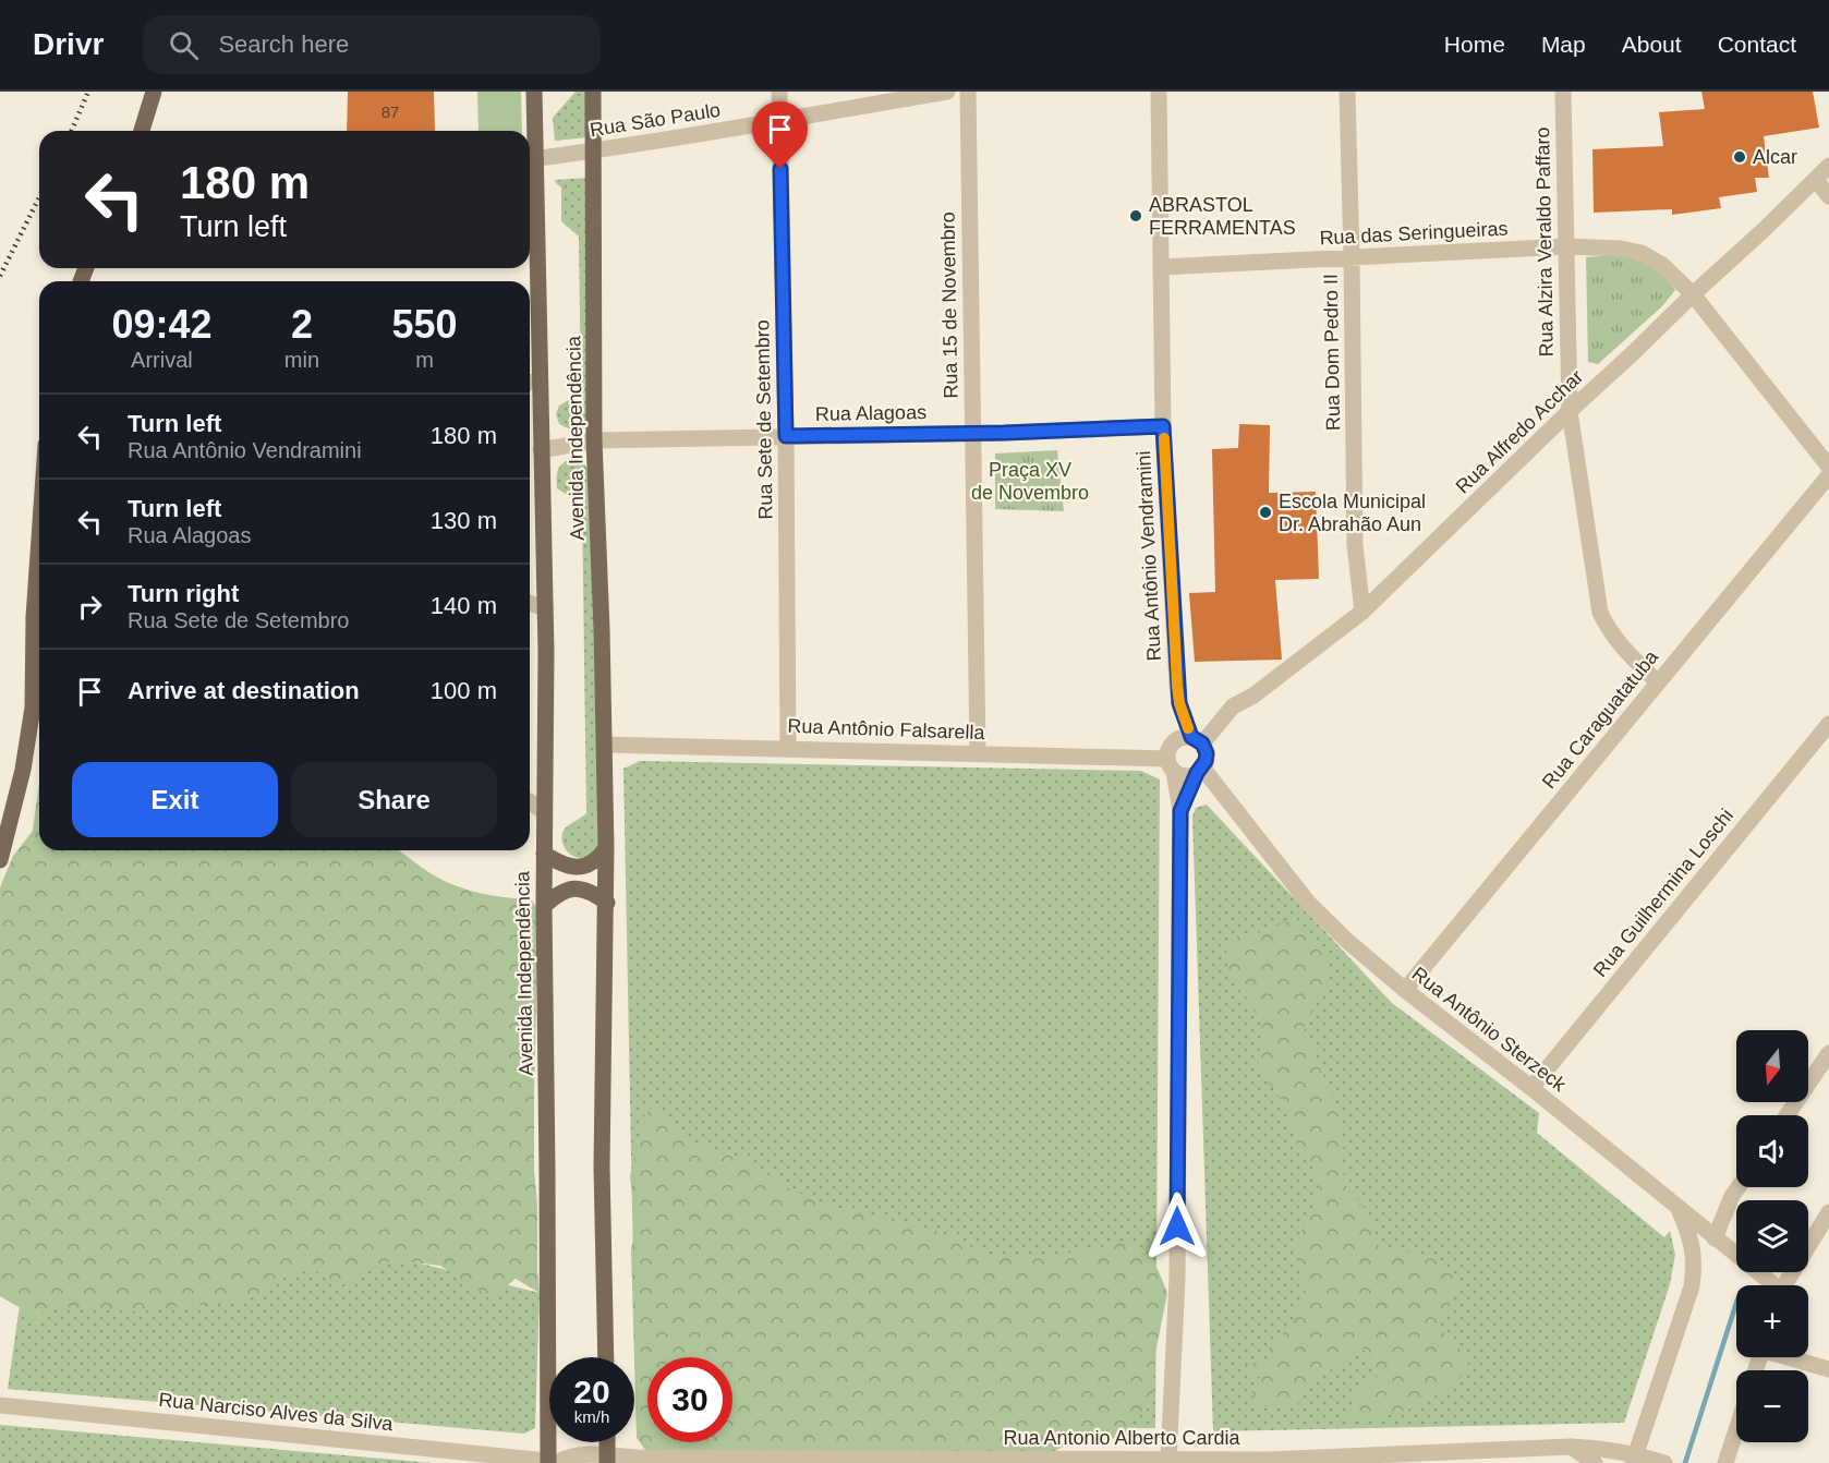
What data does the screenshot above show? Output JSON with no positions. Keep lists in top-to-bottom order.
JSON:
{
  "streets": {
    "main road": ["Avenida Independência"],
    "street": [
      "Rua São Paulo",
      "Rua das Seringueiras",
      "Rua Alzira Veraldo Paffaro",
      "Rua 15 de Novembro",
      "Rua Dom Pedro II",
      "Rua Alagoas",
      "Rua Sete de Setembro",
      "Rua Alfredo Acchar",
      "Rua Antônio Vendramini",
      "Rua Caraguatatuba",
      "Rua Antônio Falsarella",
      "Rua Guilhermina Loschi",
      "Rua Antônio Sterzeck",
      "Rua Narciso Alves da Silva",
      "Rua Antonio Alberto Cardia"
    ]
  },
  "crossings": [
    ["Rua São Paulo", "Rua Sete de Setembro"],
    ["Rua São Paulo", "Avenida Independência"],
    ["Rua das Seringueiras", "Rua Alzira Veraldo Paffaro"],
    ["Rua das Seringueiras", "Rua Dom Pedro II"],
    ["Rua das Seringueiras", "Rua Alfredo Acchar"],
    ["Rua das Seringueiras", "Rua Antônio Vendramini"],
    ["Rua Alzira Veraldo Paffaro", "Rua Alfredo Acchar"],
    ["Rua Alzira Veraldo Paffaro", "Rua Caraguatatuba"],
    ["Rua 15 de Novembro", "Rua Alagoas"],
    ["Rua 15 de Novembro", "Rua Antônio Falsarella"],
    ["Rua Dom Pedro II", "Rua Alfredo Acchar"],
    ["Rua Alagoas", "Rua Sete de Setembro"],
    ["Rua Alagoas", "Avenida Independência"],
    ["Rua Alagoas", "Rua Antônio Vendramini"],
    ["Rua Sete de Setembro", "Rua Antônio Falsarella"],
    ["Rua Alfredo Acchar", "Rua Antônio Vendramini"],
    ["Rua Alfredo Acchar", "Rua Antônio Falsarella"],
    ["Rua Alfredo Acchar", "Rua Antônio Sterzeck"],
    ["Avenida Independência", "Rua Antônio Falsarella"],
    ["Avenida Independência", "Rua Narciso Alves da Silva"],
    ["Rua Antônio Vendramini", "Rua Antônio Falsarella"],
    ["Rua Antônio Vendramini", "Rua Antônio Sterzeck"],
    ["Rua Caraguatatuba", "Rua Antônio Sterzeck"],
    ["Rua Antônio Falsarella", "Rua Antônio Sterzeck"],
    ["Rua Guilhermina Loschi", "Rua Antônio Sterzeck"],
    ["Rua Narciso Alves da Silva", "Rua Antonio Alberto Cardia"]
  ],
  "parks": ["Praça XV de Novembro"],
  "places": ["Alcar", "ABRASTOL FERRAMENTAS", "Escola Municipal Dr. Abrahão Aun"],
  "house_numbers": ["87"],
  "north": "bottom",
  "page": {
    "header": "Drivr",
    "search": "Search here",
    "nav": [
      "Home",
      "Map",
      "About",
      "Contact"
    ],
    "turn": ["180 m", "Turn left"],
    "eta": [
      "09:42",
      "Arrival",
      "2",
      "min",
      "550",
      "m"
    ],
    "list": [
      {
        "name": "Turn left",
        "note": "Rua Antônio Vendramini",
        "value": "180 m"
      },
      {
        "name": "Turn left",
        "note": "Rua Alagoas",
        "value": "130 m"
      },
      {
        "name": "Turn right",
        "note": "Rua Sete de Setembro",
        "value": "140 m"
      },
      {
        "name": "Arrive at destination",
        "value": "100 m"
      }
    ],
    "buttons": ["Exit", "Share"],
    "map_buttons": ["+", "−"],
    "speed": "20 km/h",
    "limit": "30"
  }
}
